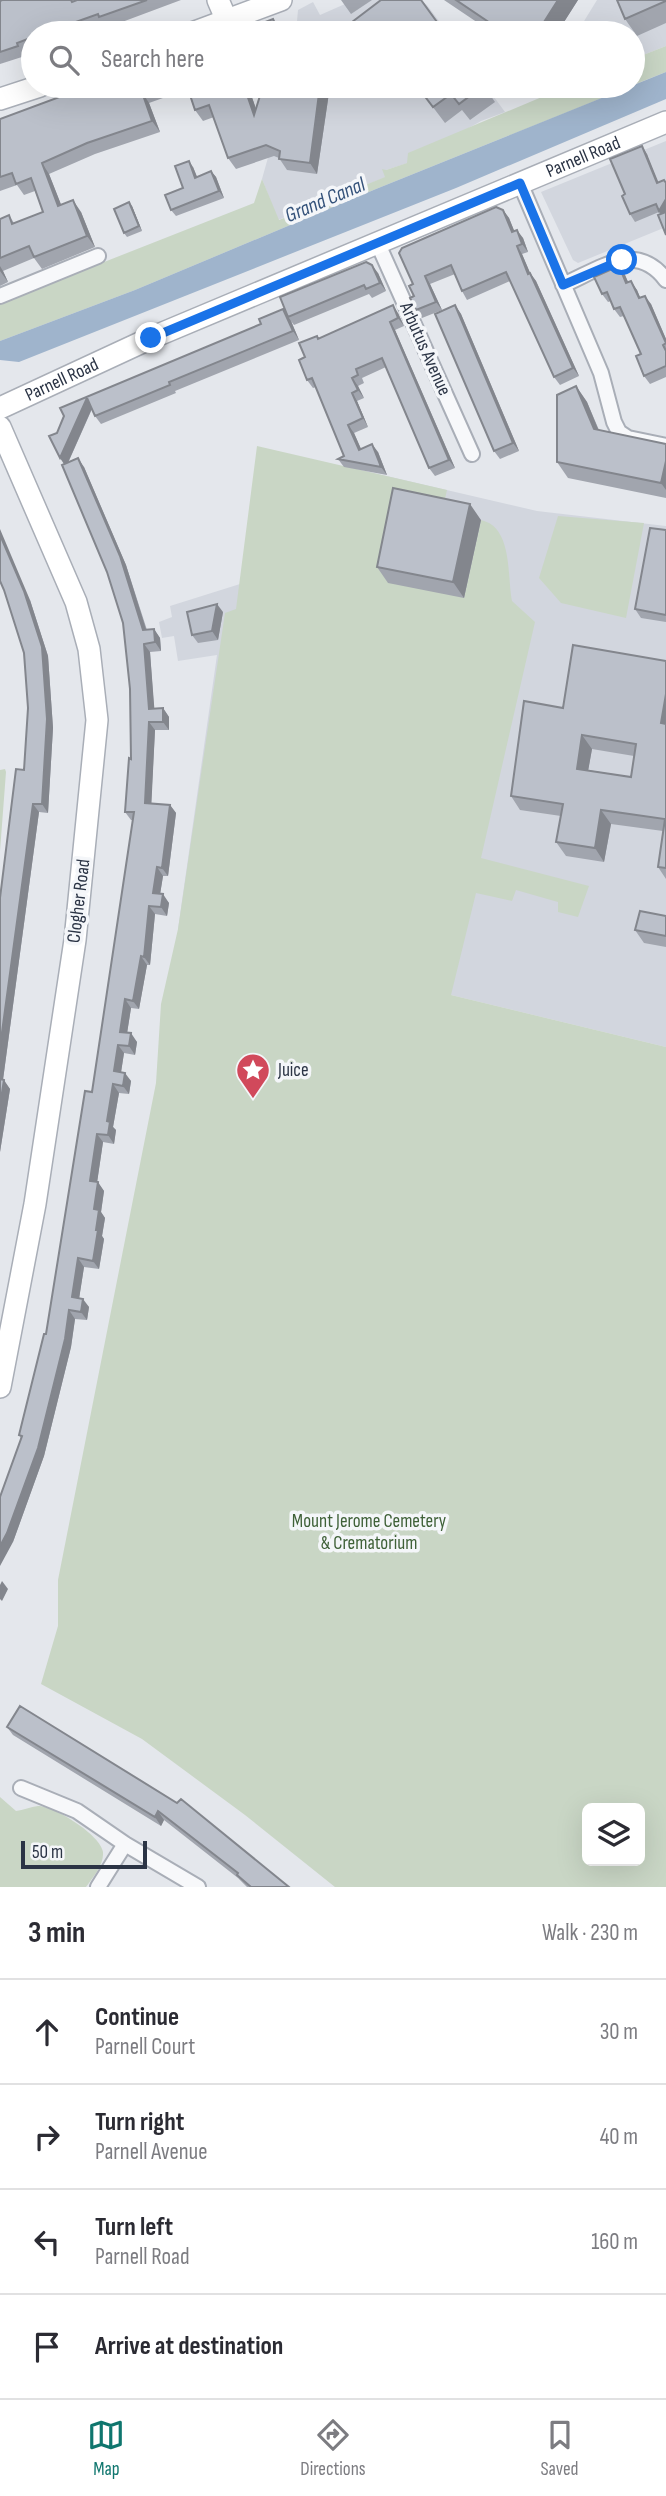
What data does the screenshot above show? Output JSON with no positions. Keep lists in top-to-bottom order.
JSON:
{
  "streets": {
    "street": ["Parnell Road", "Arbutus Avenue", "Clogher Road"]
  },
  "crossings": [
    ["Parnell Road", "Arbutus Avenue"]
  ],
  "water": ["Grand Canal"],
  "parks": ["Mount Jerome Cemetery & Crematorium"],
  "places": {
    "place": ["Juice"]
  },
  "scale_bar": "50 m",
  "page": {
    "search": "Search here",
    "scale": "50 m",
    "heading": ["3 min", "Walk · 230 m"],
    "list": [
      ["Continue", "Parnell Court", "30 m"],
      ["Turn right", "Parnell Avenue", "40 m"],
      ["Turn left", "Parnell Road", "160 m"],
      "Arrive at destination"
    ],
    "nav": ["Map", "Directions", "Saved"]
  }
}
